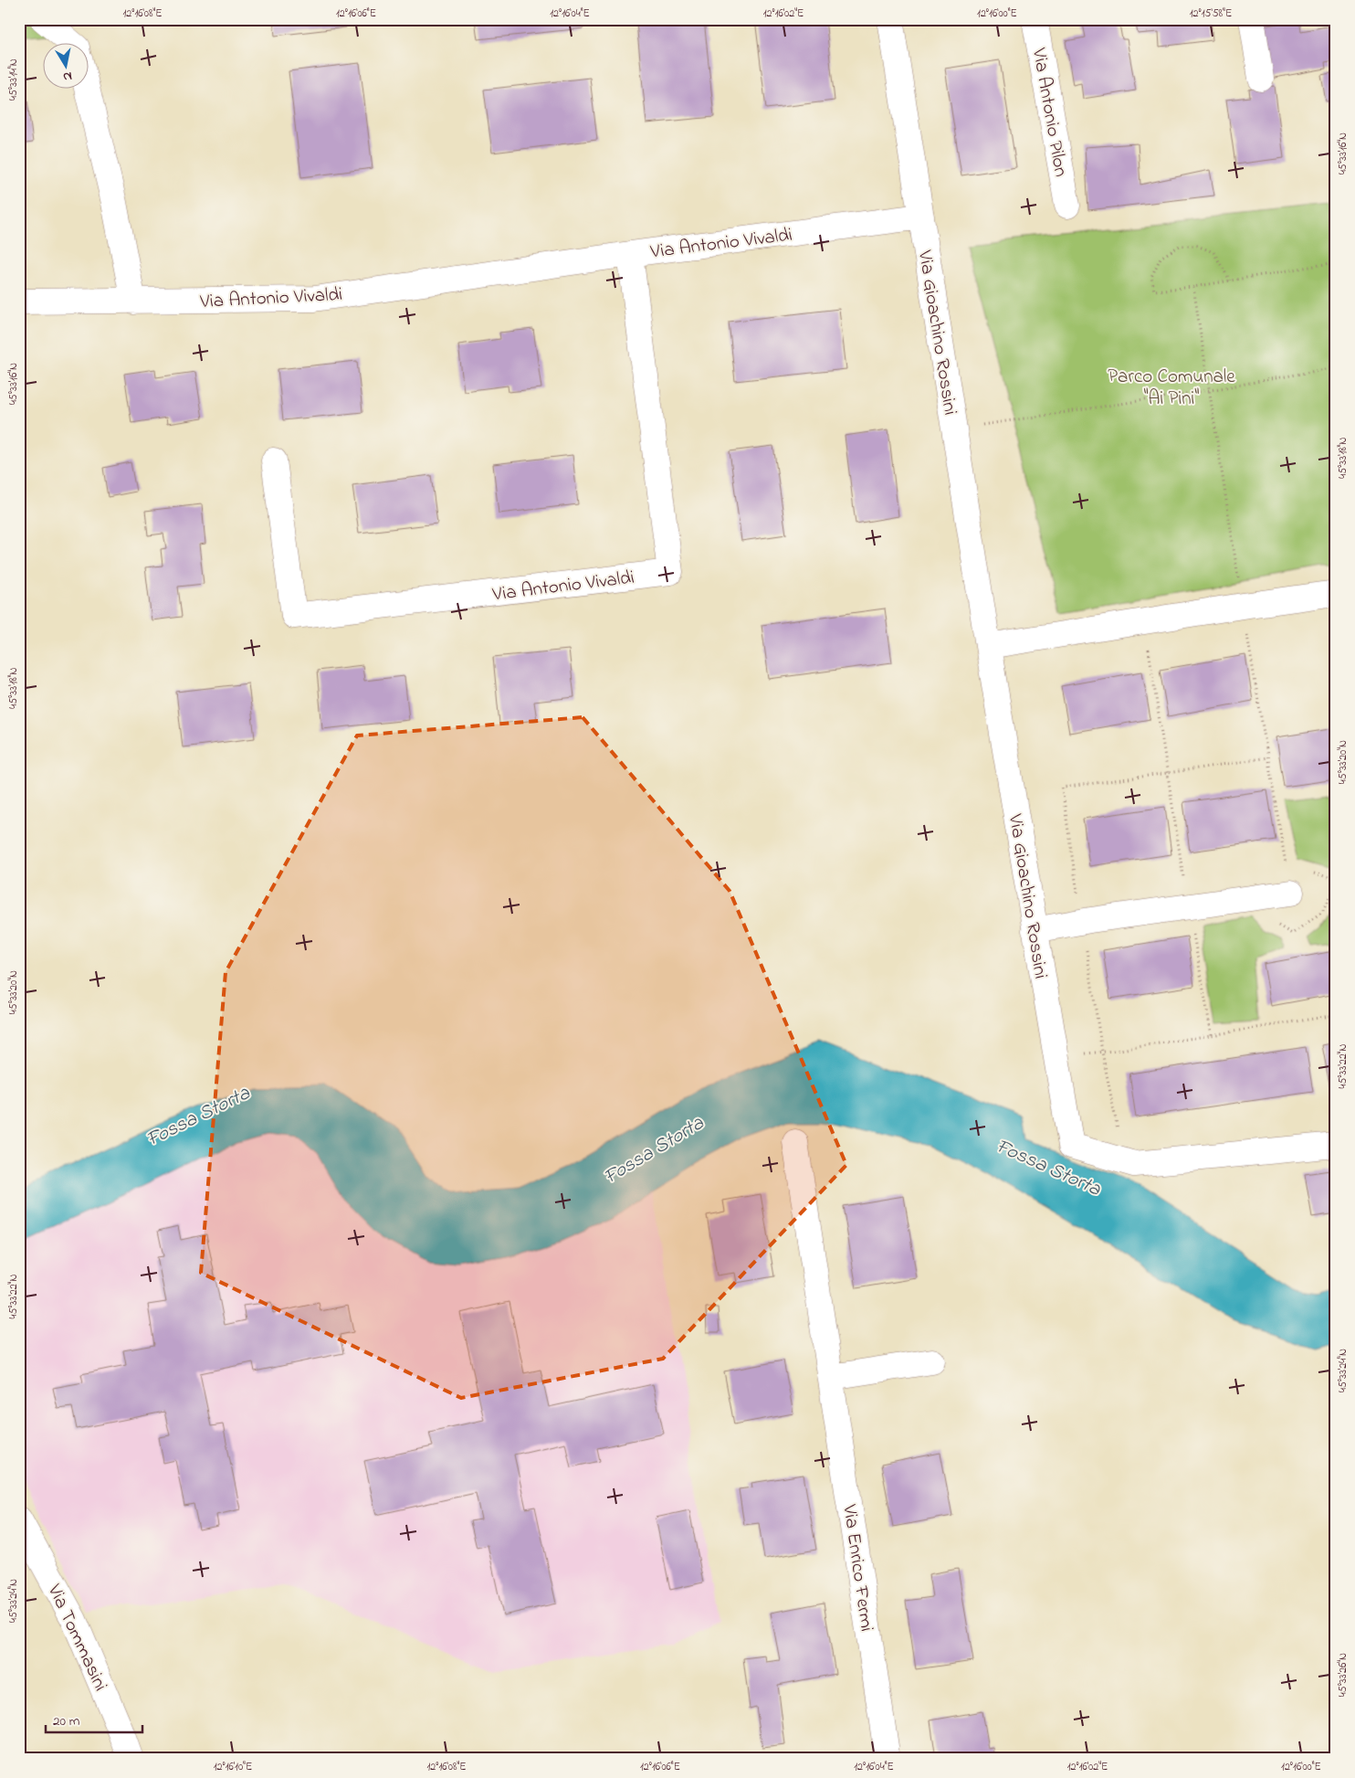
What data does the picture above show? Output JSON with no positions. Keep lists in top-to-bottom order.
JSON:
{
  "streets": {
    "street": [
      "Via Antonio Pilon",
      "Via Antonio Vivaldi",
      "Via Gioachino Rossini",
      "Via Enrico Fermi",
      "Via Tommasini"
    ]
  },
  "crossings": [
    ["Via Antonio Vivaldi", "Via Gioachino Rossini"]
  ],
  "water": ["Fossa Storta"],
  "parks": ["Parco Comunale \"Ai Pini\""],
  "scale_bar": "20 m",
  "north": "bottom",
  "coordinates": [
    "12°16'08\"E",
    "12°16'06\"E",
    "12°16'04\"E",
    "12°16'02\"E",
    "12°16'00\"E",
    "12°15'58\"E",
    "45°33'14\"N",
    "45°33'16\"N",
    "45°33'18\"N",
    "45°33'20\"N",
    "45°33'22\"N",
    "45°33'24\"N",
    "45°33'26\"N",
    "12°16'10\"E"
  ]
}
